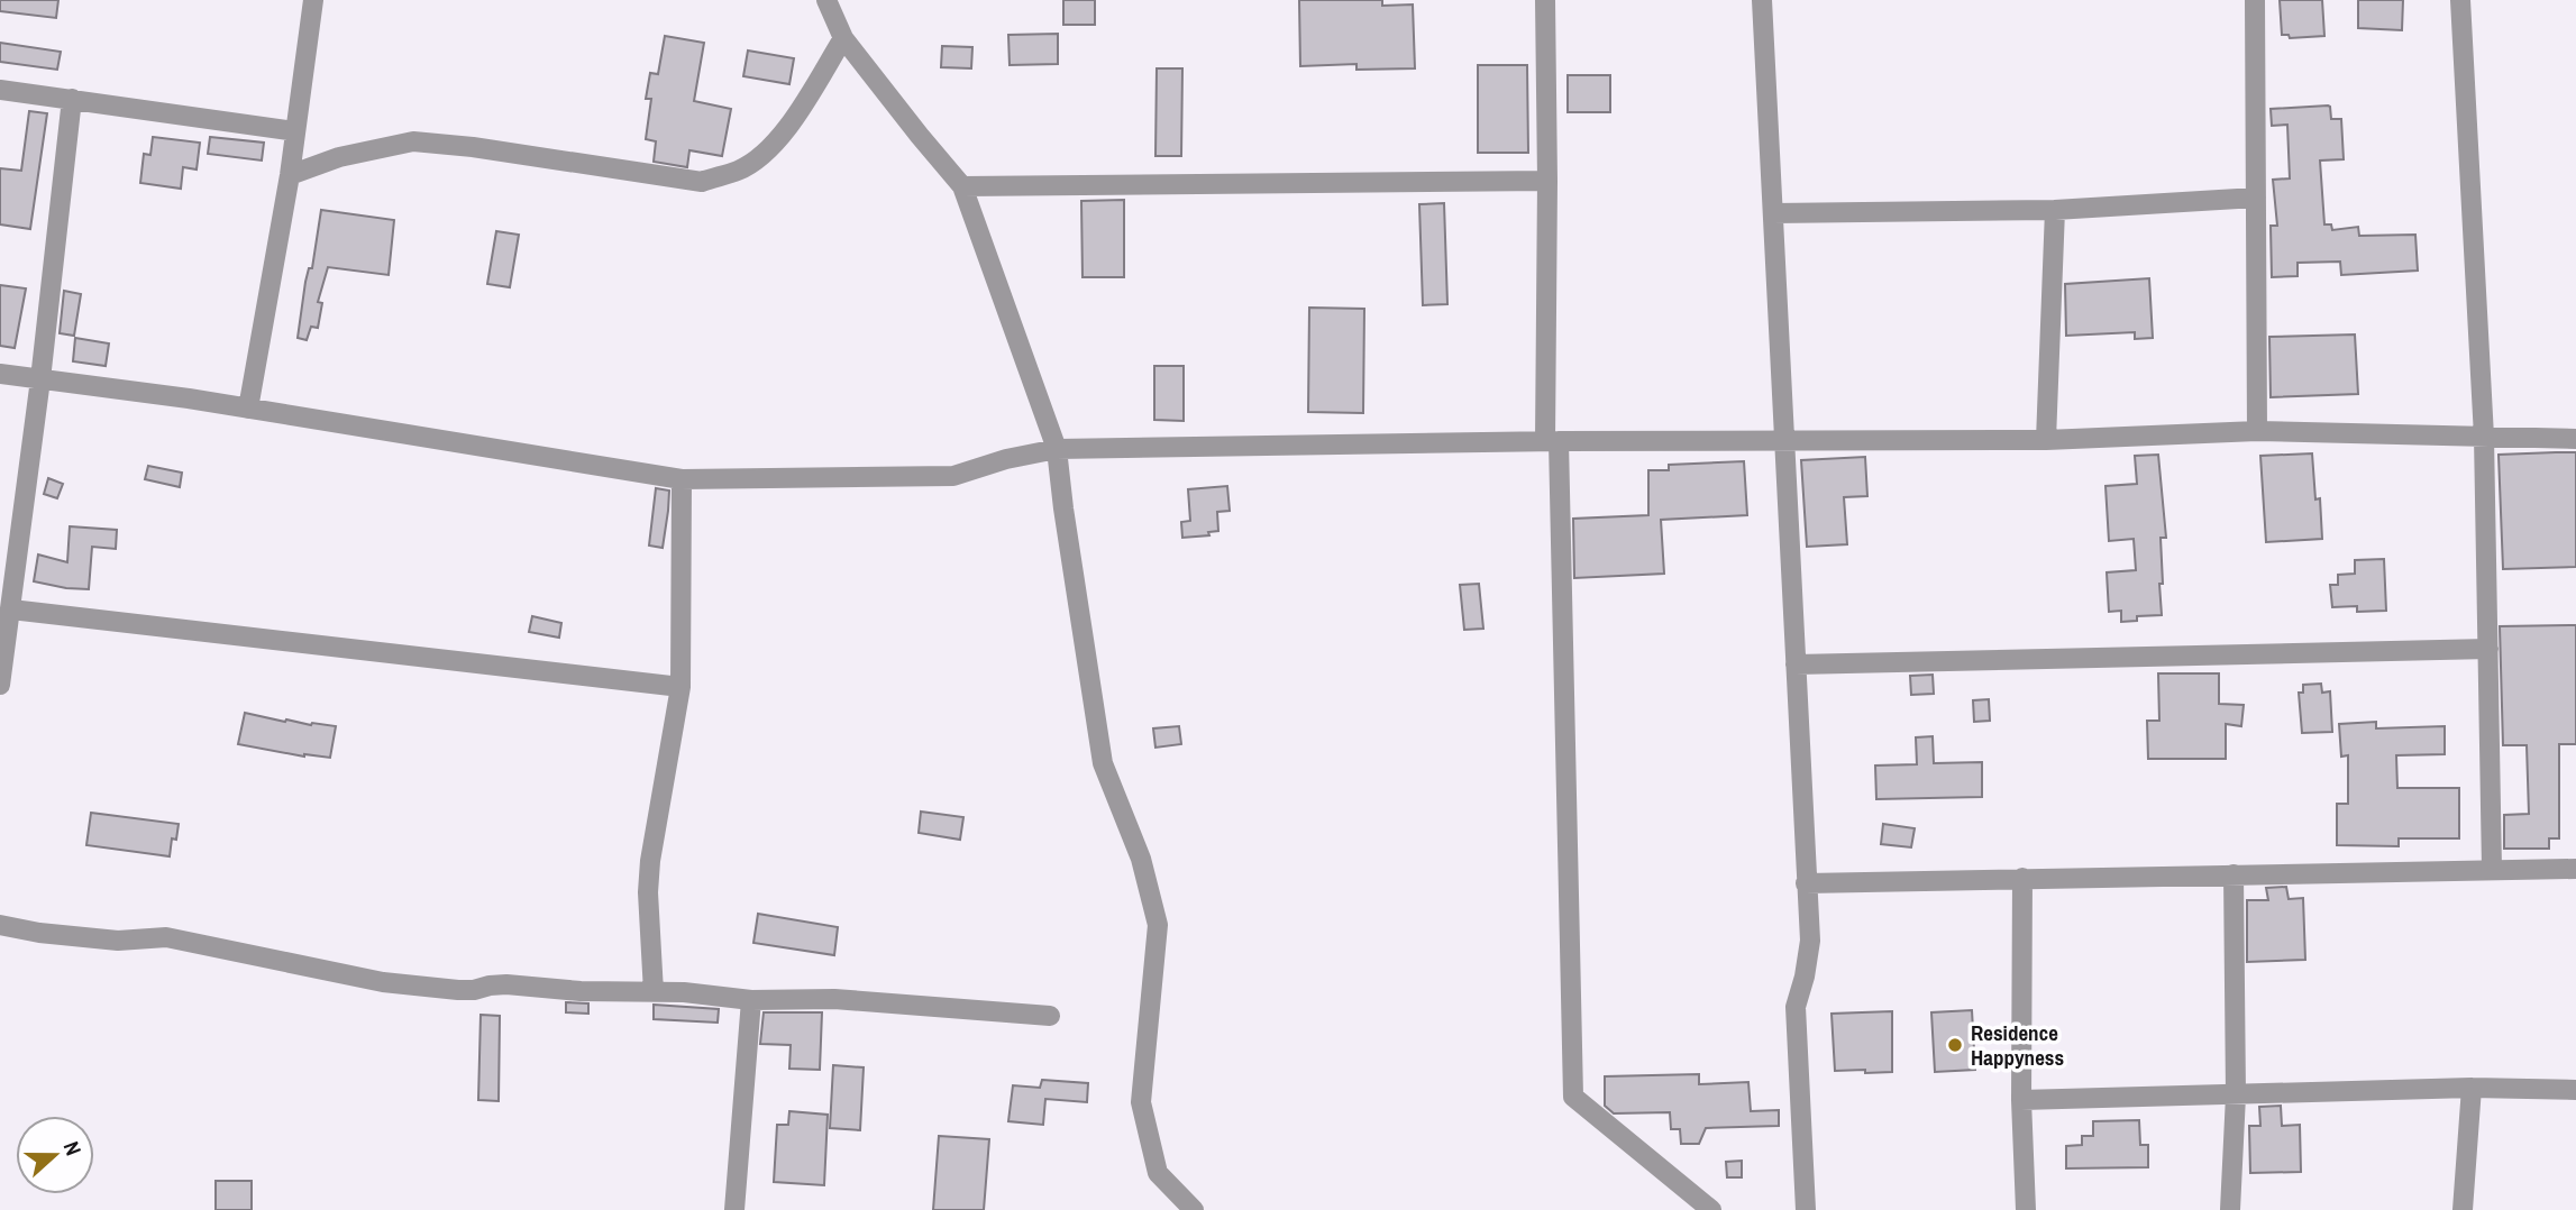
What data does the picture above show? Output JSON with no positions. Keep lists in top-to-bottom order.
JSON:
{
  "places": ["Residence Happyness"],
  "north": "right"
}
